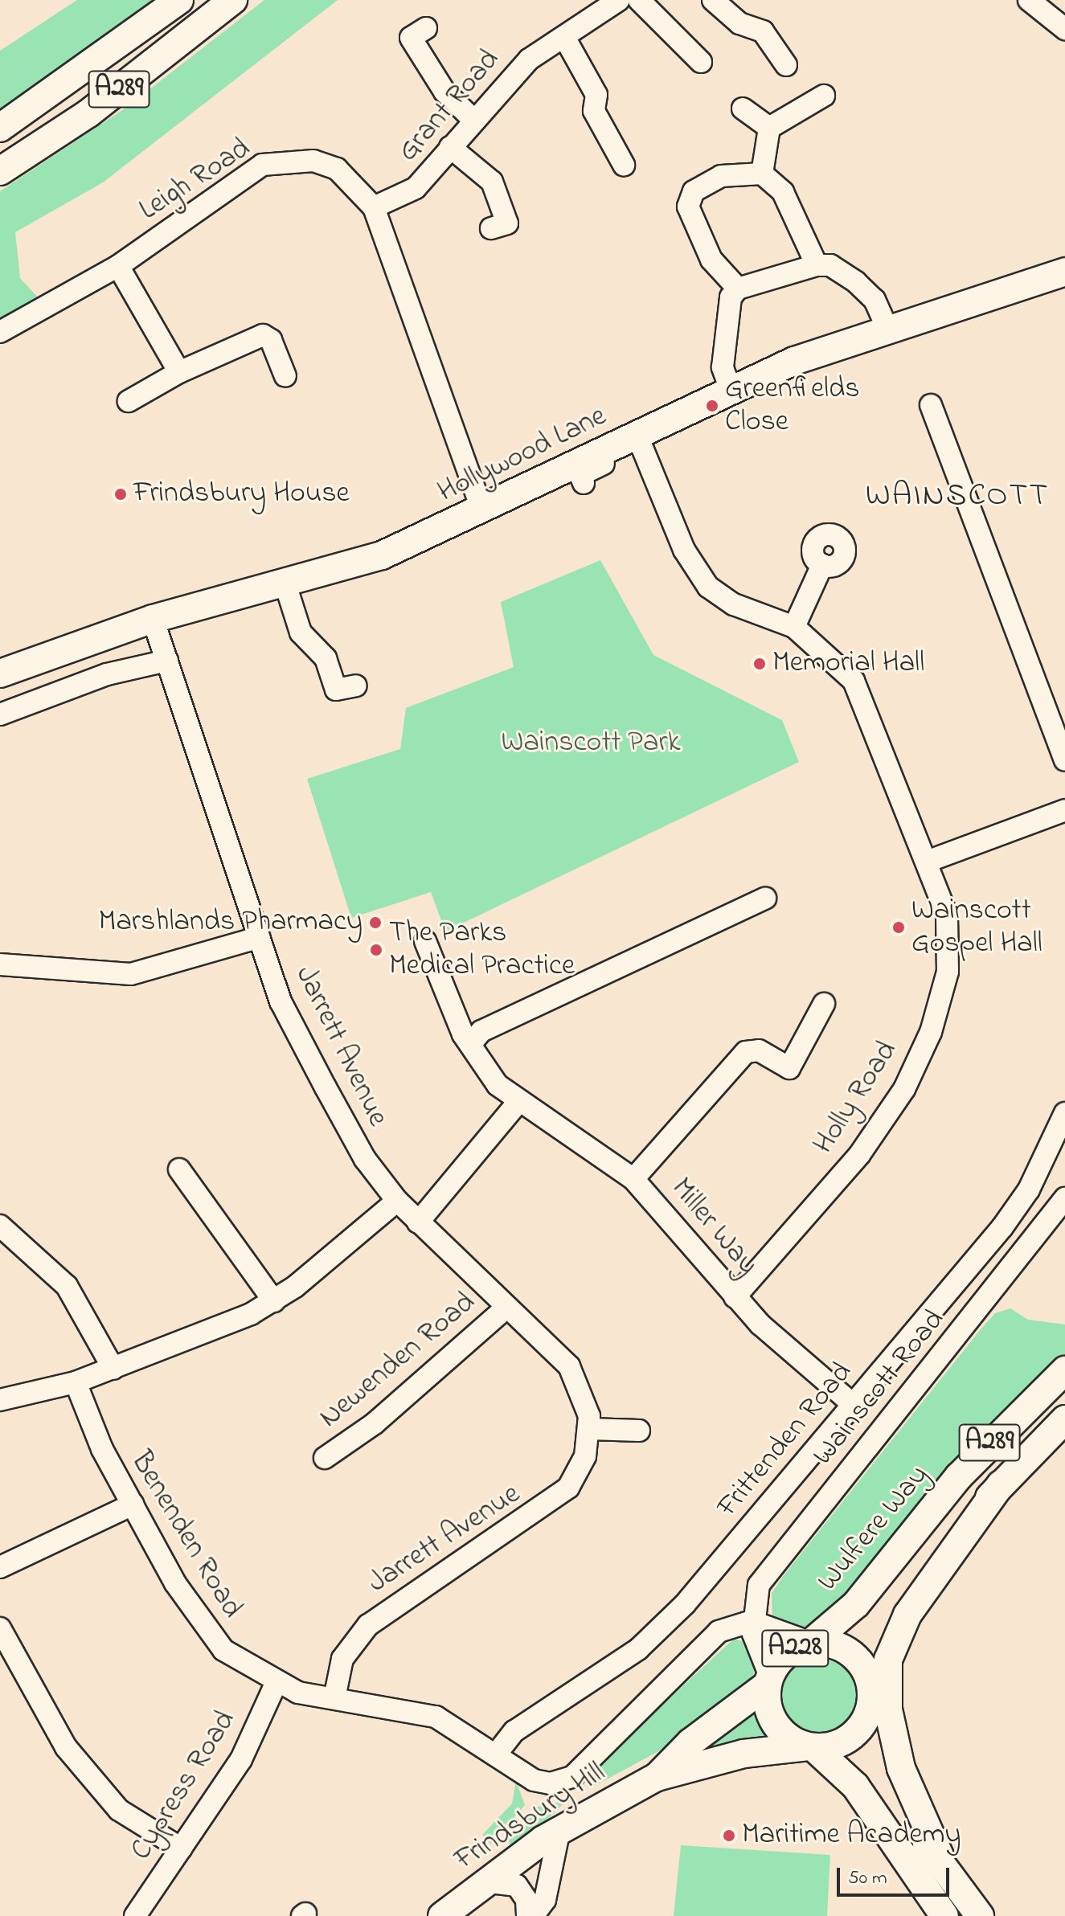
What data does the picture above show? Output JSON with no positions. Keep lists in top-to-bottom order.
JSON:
{
  "streets": {
    "main road": [
      "A289",
      "Hollywood Lane",
      "Wulfere Way",
      "A228",
      "Frindsbury Hill"
    ],
    "street": [
      "Grant Road",
      "Leigh Road",
      "Jarrett Avenue",
      "Holly Road",
      "Miller Way",
      "Newenden Road",
      "Wainscott Road",
      "Frittenden Road",
      "Benenden Road",
      "Cypress Road"
    ]
  },
  "crossings": [
    ["A289", "Wainscott Road"],
    ["A289", "Wulfere Way"],
    ["A289", "A228"],
    ["A289", "Frindsbury Hill"],
    ["Grant Road", "Leigh Road"],
    ["Leigh Road", "Hollywood Lane"],
    ["Hollywood Lane", "Jarrett Avenue"],
    ["Hollywood Lane", "Holly Road"],
    ["Jarrett Avenue", "Newenden Road"],
    ["Jarrett Avenue", "Benenden Road"],
    ["Holly Road", "Miller Way"],
    ["Miller Way", "Frittenden Road"],
    ["Wainscott Road", "Wulfere Way"],
    ["Wainscott Road", "Benenden Road"],
    ["Wainscott Road", "A228"],
    ["Wainscott Road", "Frindsbury Hill"],
    ["Frittenden Road", "Benenden Road"],
    ["Wulfere Way", "A228"],
    ["Wulfere Way", "Frindsbury Hill"],
    ["Benenden Road", "Cypress Road"],
    ["A228", "Frindsbury Hill"]
  ],
  "districts": ["WAINSCOTT"],
  "parks": ["Wainscott Park"],
  "places": [
    "Greenfields Close",
    "Frindsbury House",
    "Memorial Hall",
    "Marshlands Pharmacy",
    "Wainscott Gospel Hall",
    "The Parks Medical Practice",
    "Maritime Academy"
  ],
  "scale_bar": "50 m"
}
